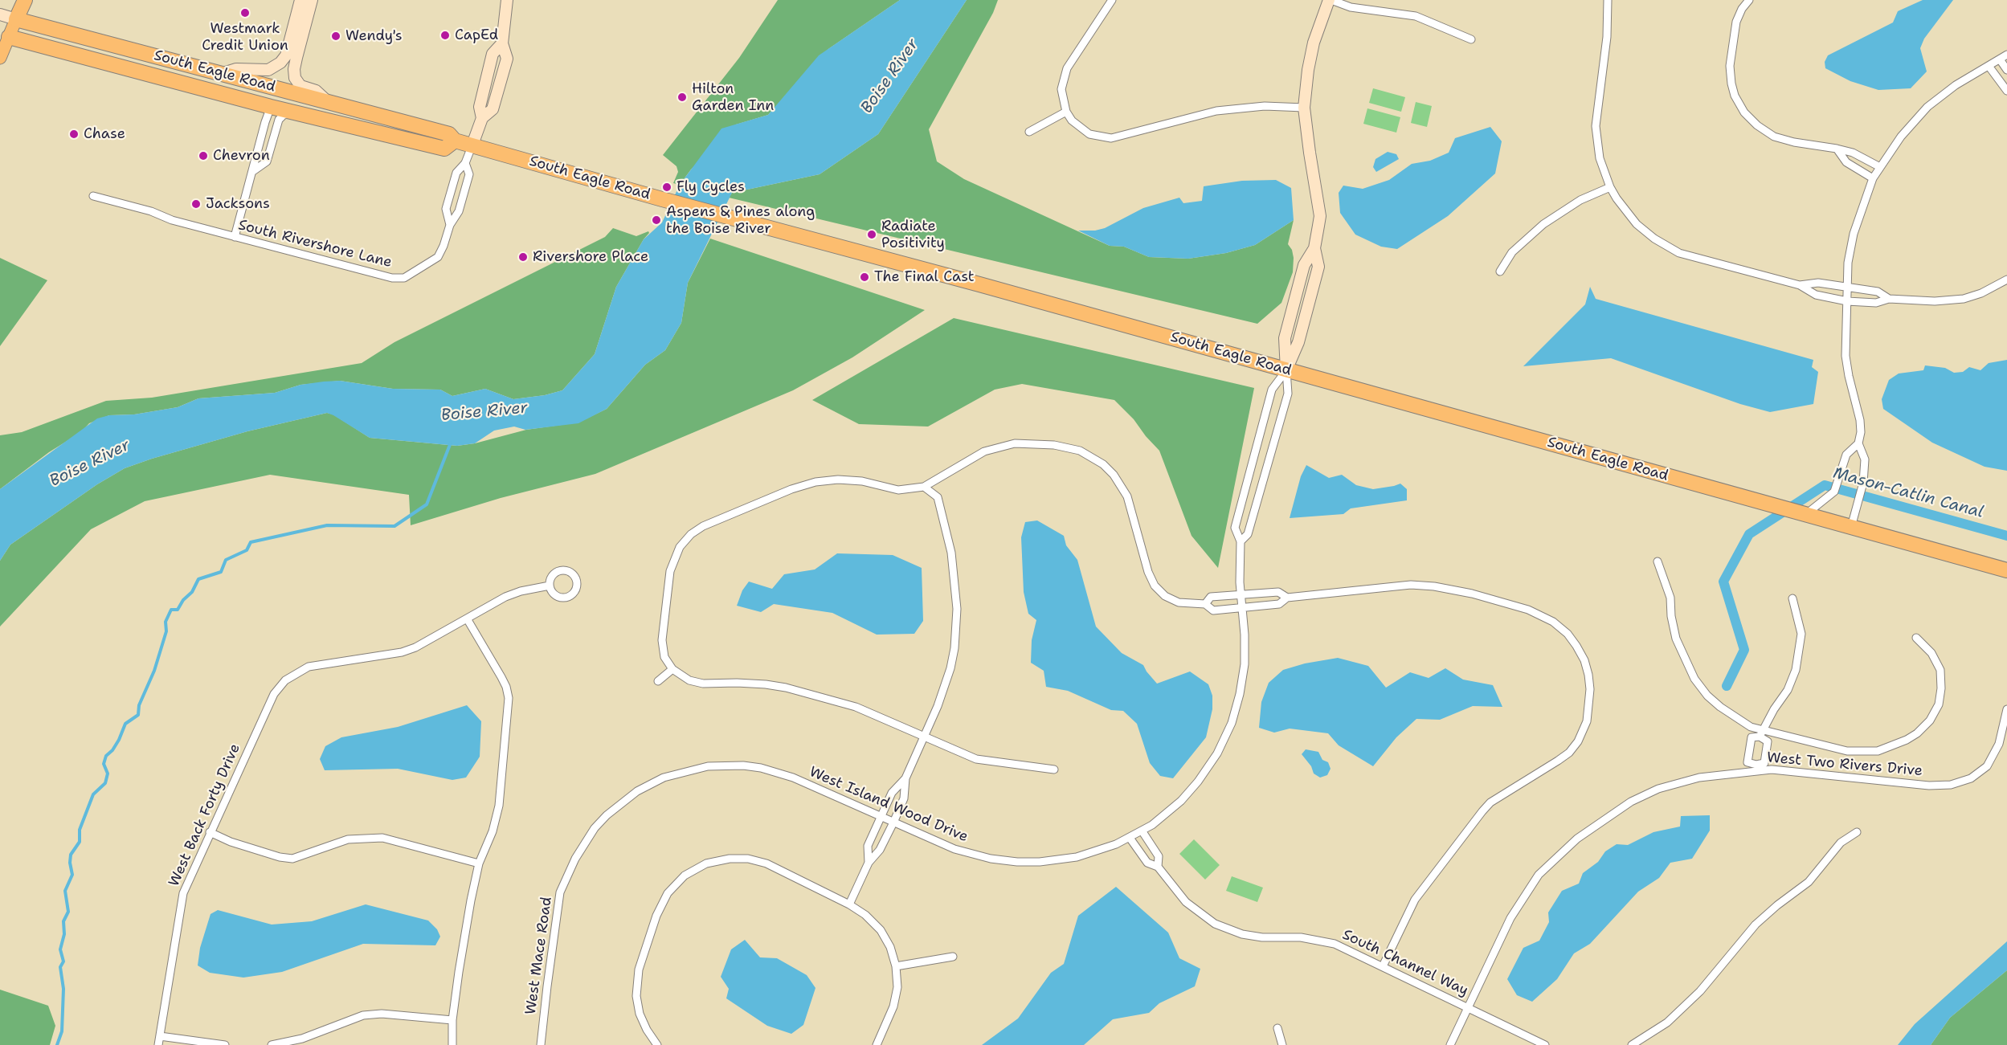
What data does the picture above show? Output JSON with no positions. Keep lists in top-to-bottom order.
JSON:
{
  "streets": {
    "highway": ["South Eagle Road"],
    "street": [
      "South Rivershore Lane",
      "West Two Rivers Drive",
      "West Island Wood Drive",
      "West Back Forty Drive",
      "West Mace Road",
      "South Channel Way"
    ]
  },
  "crossings": [
    ["South Eagle Road", "South Rivershore Lane"],
    ["South Eagle Road", "West Island Wood Drive"],
    ["West Two Rivers Drive", "South Channel Way"],
    ["West Island Wood Drive", "West Mace Road"],
    ["West Island Wood Drive", "South Channel Way"]
  ],
  "water": ["Boise River", "Mason-Catlin Canal"],
  "places": [
    "Westmark Credit Union",
    "CapEd",
    "Wendy's",
    "Hilton Garden Inn",
    "Chase",
    "Chevron",
    "Fly Cycles",
    "Jacksons",
    "Aspens & Pines along the Boise River",
    "Radiate Positivity",
    "Rivershore Place",
    "The Final Cast"
  ]
}
